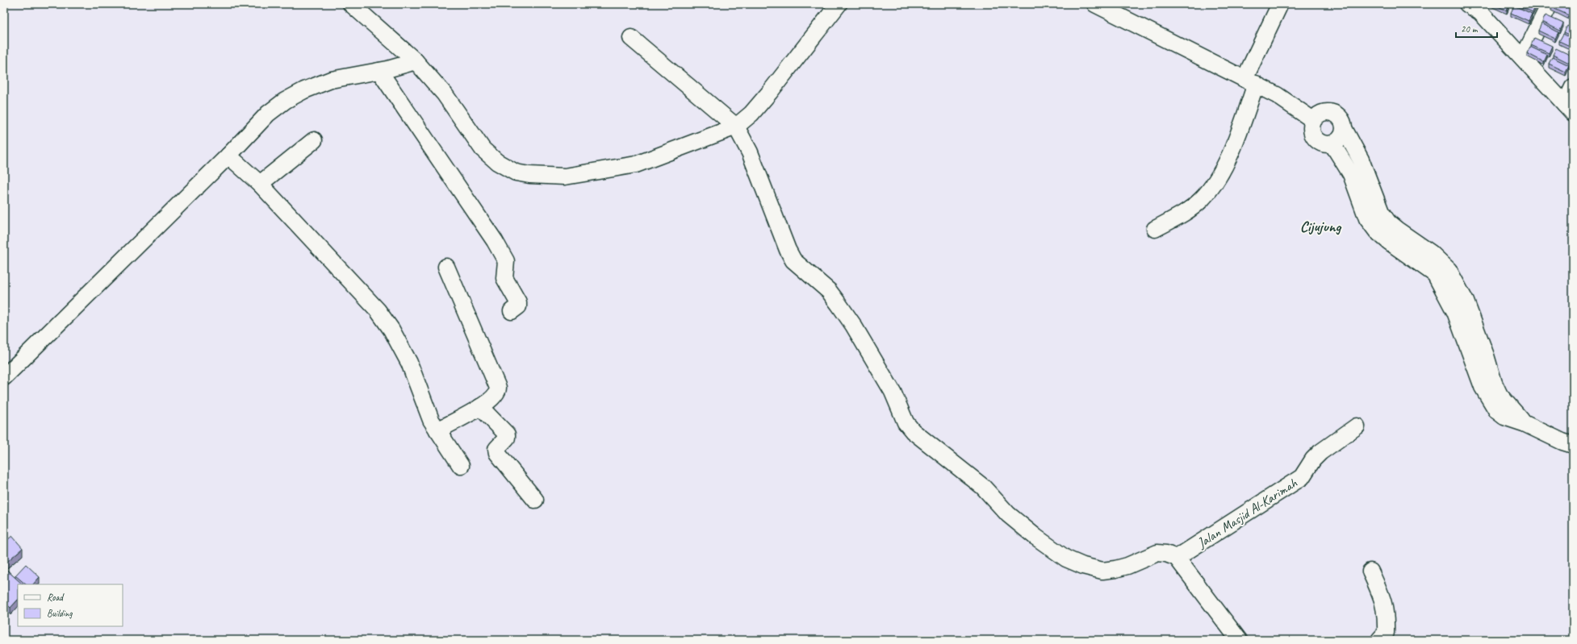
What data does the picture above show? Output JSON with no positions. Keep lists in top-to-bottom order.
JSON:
{
  "streets": {
    "street": ["Jalan Masjid Al-Karimah"]
  },
  "districts": ["Cijujung"],
  "legend": ["Road", "Building"],
  "scale_bar": "20 m"
}
